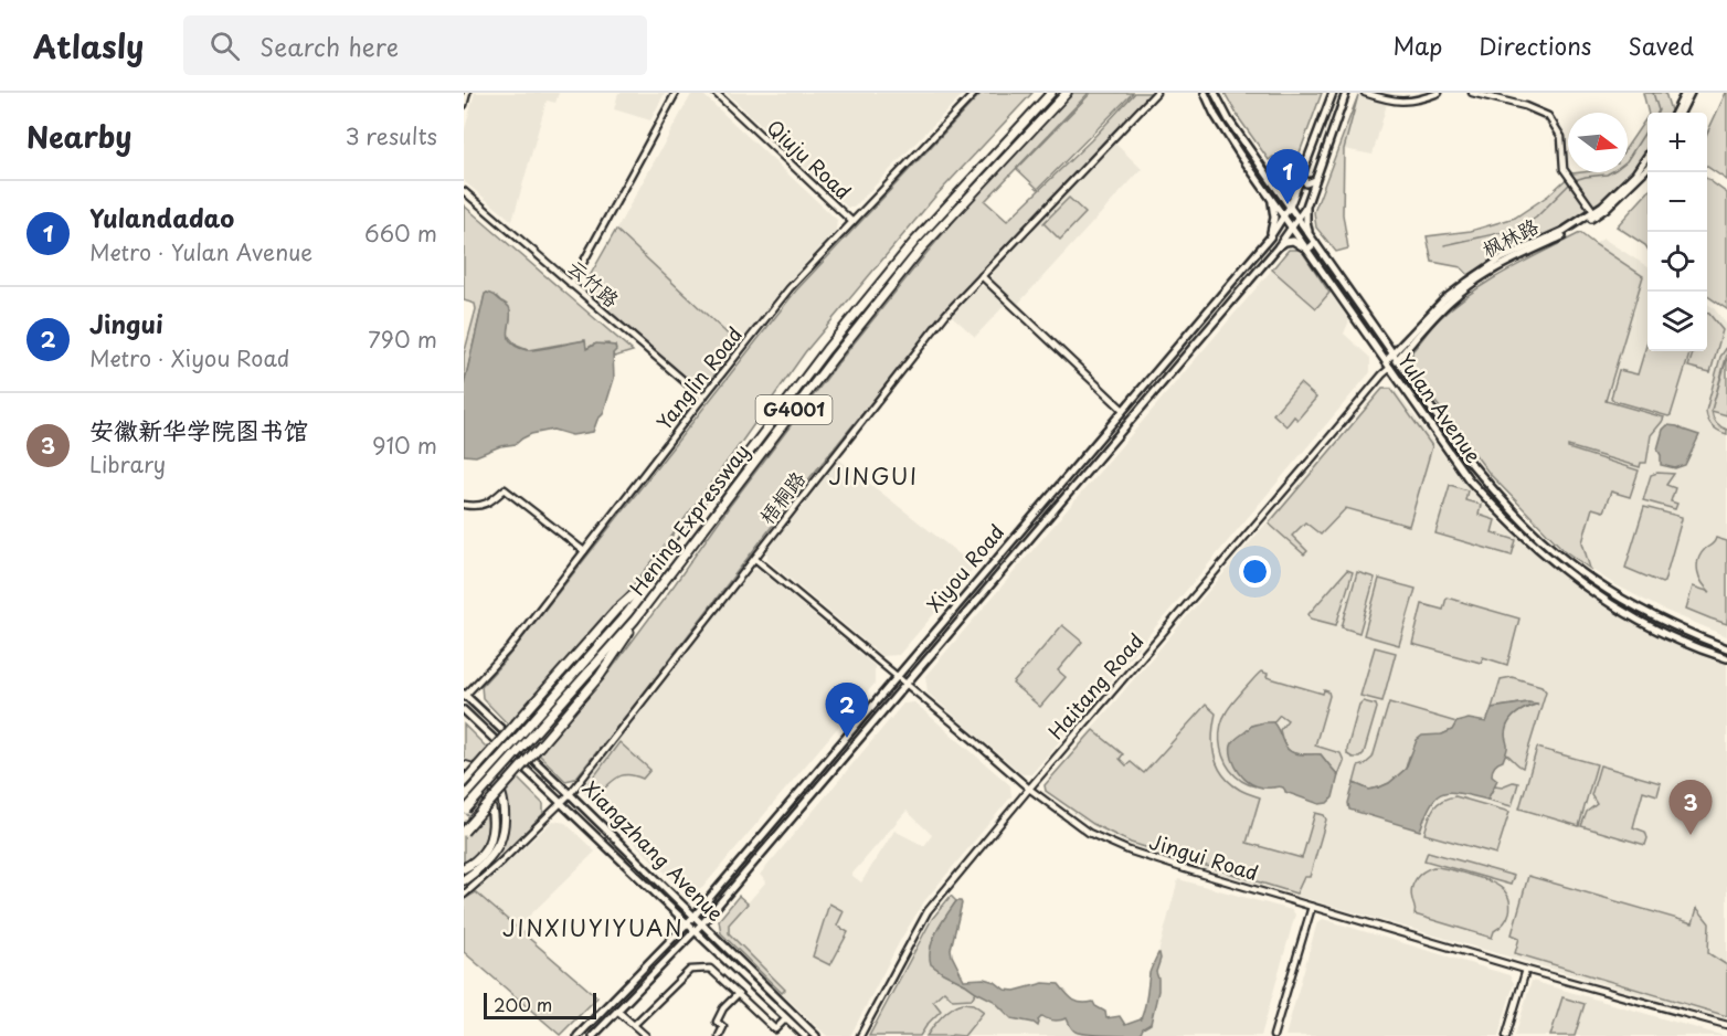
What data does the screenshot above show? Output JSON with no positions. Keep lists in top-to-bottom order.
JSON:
{
  "streets": {
    "highway": ["G4001", "Hening Expressway"],
    "main road": [
      "枫林路",
      "Yulan Avenue",
      "Xiyou Road",
      "Xiangzhang Avenue"
    ],
    "street": [
      "Qiuju Road",
      "云竹路",
      "Yanglin Road",
      "梧桐路",
      "Haitang Road",
      "Jingui Road"
    ]
  },
  "crossings": [
    ["Qiuju Road", "Yanglin Road"],
    ["枫林路", "Yulan Avenue"],
    ["云竹路", "Yanglin Road"],
    ["Yanglin Road", "Xiangzhang Avenue"],
    ["Yulan Avenue", "Xiyou Road"],
    ["Yulan Avenue", "Haitang Road"],
    ["梧桐路", "Xiangzhang Avenue"],
    ["梧桐路", "Jingui Road"],
    ["Xiyou Road", "Xiangzhang Avenue"],
    ["Xiyou Road", "Jingui Road"],
    ["Haitang Road", "Jingui Road"]
  ],
  "districts": ["JINGUI", "JINXIUYIYUAN"],
  "scale_bar": "200 m",
  "north": "right",
  "page": {
    "header": "Atlasly",
    "search": "Search here",
    "nav": ["Map", "Directions", "Saved"],
    "heading": ["Nearby", "3 results"],
    "map_buttons": ["+", "−"],
    "pins": ["1", "2", "3"],
    "list": [
      {
        "mark": "1",
        "name": "Yulandadao",
        "note": "Metro · Yulan Avenue",
        "value": "660 m"
      },
      {
        "mark": "2",
        "name": "Jingui",
        "note": "Metro · Xiyou Road",
        "value": "790 m"
      },
      {
        "mark": "3",
        "name": "安徽新华学院图书馆",
        "note": "Library",
        "value": "910 m"
      }
    ],
    "scale": "200 m"
  }
}
